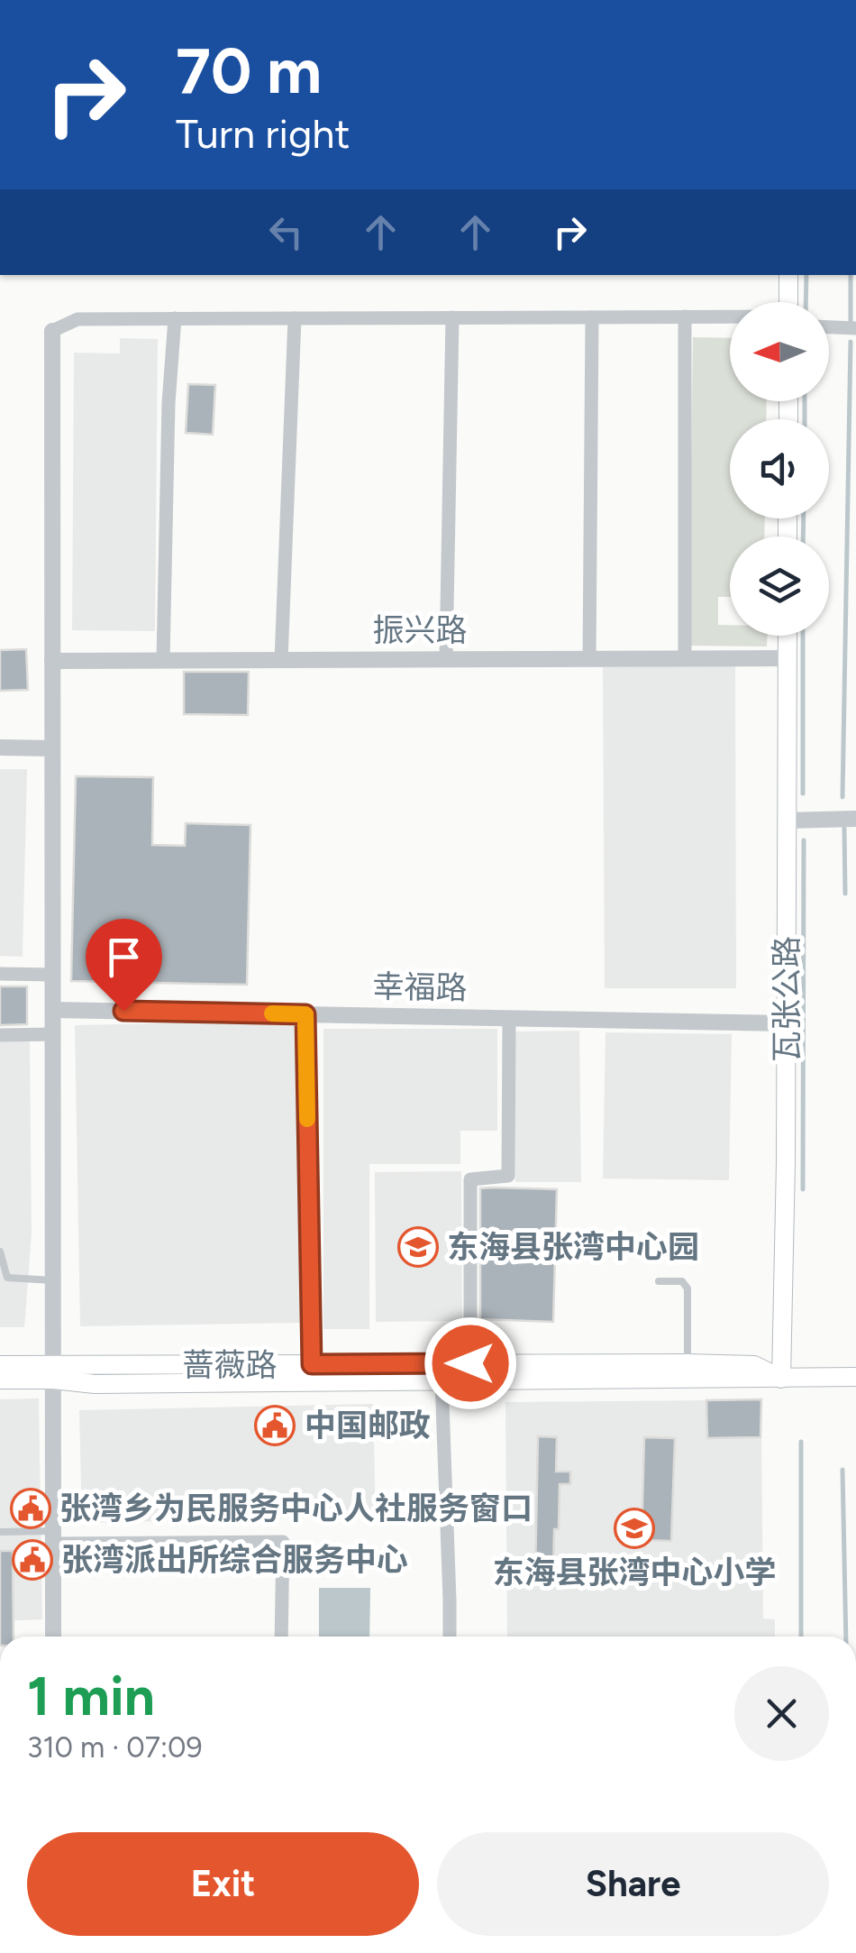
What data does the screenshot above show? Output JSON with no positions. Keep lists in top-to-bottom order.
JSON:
{
  "streets": {
    "main road": ["瓦张公路", "蔷薇路"],
    "street": ["振兴路", "幸福路"]
  },
  "crossings": [
    ["振兴路", "瓦张公路"],
    ["幸福路", "瓦张公路"],
    ["瓦张公路", "蔷薇路"]
  ],
  "places": {
    "school or university": ["东海县张湾中心园", "东海县张湾中心小学"],
    "public building": ["中国邮政", "张湾乡为民服务中心人社服务窗口", "张湾派出所综合服务中心"]
  },
  "north": "left",
  "page": {
    "turn": ["70 m", "Turn right"],
    "heading": ["1 min", "310 m · 07:09"],
    "buttons": ["Exit", "Share"]
  }
}
